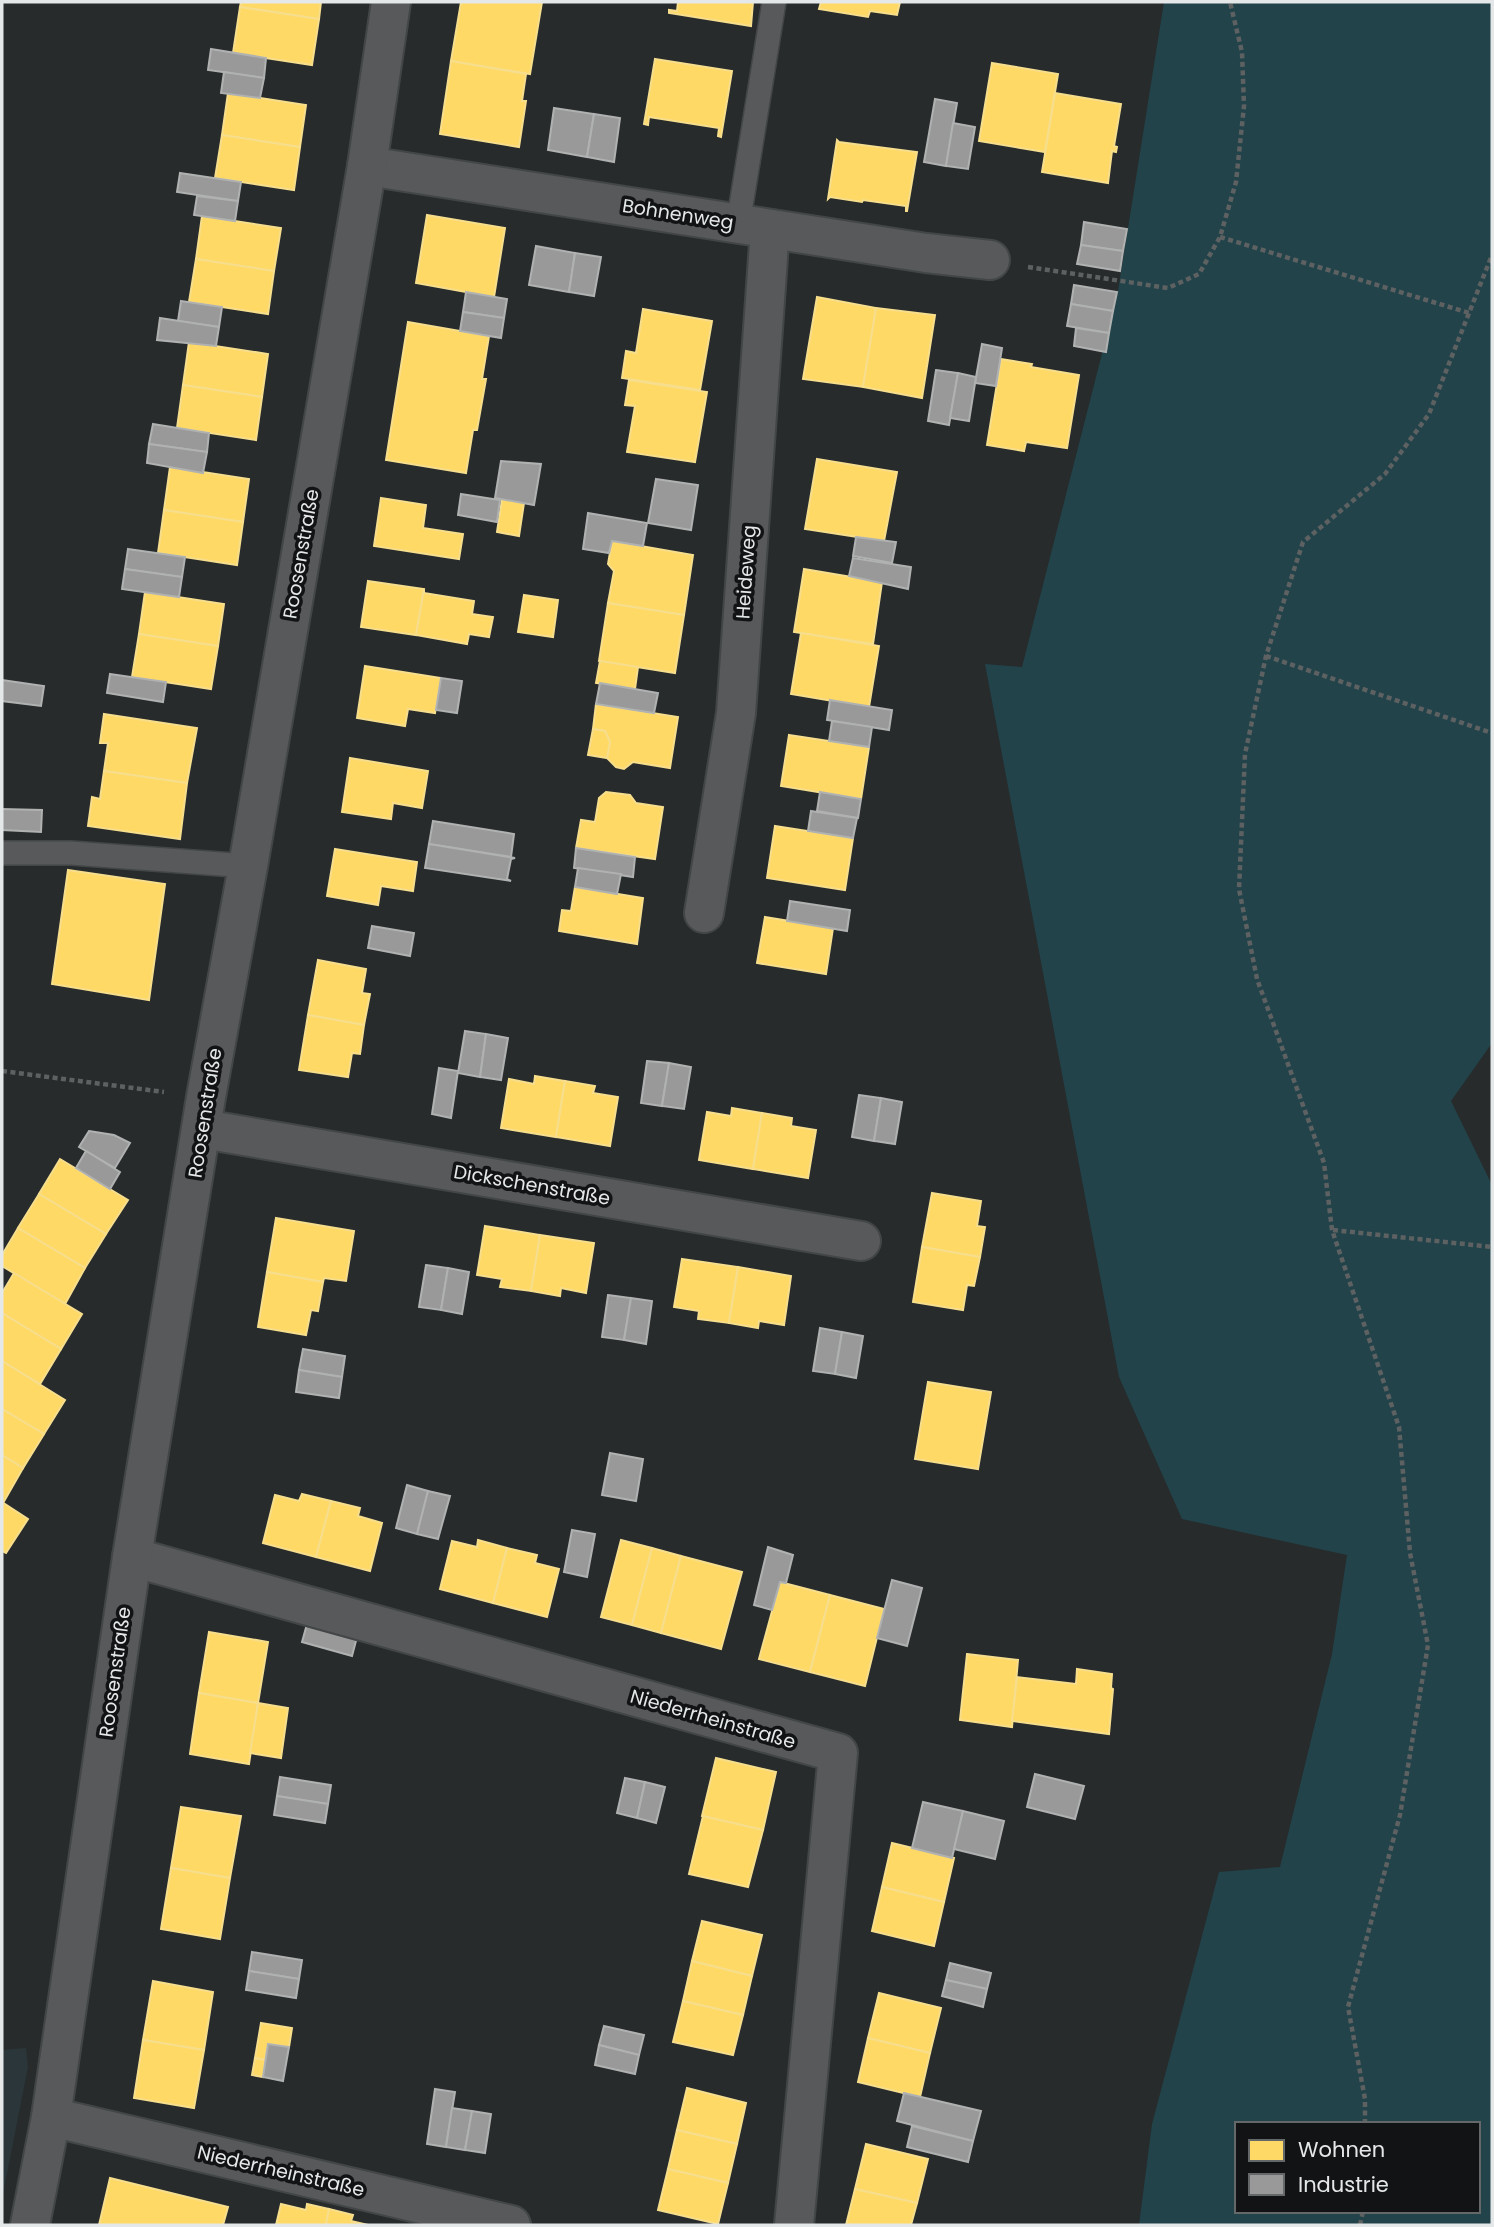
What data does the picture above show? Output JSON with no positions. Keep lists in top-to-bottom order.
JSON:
{
  "streets": {
    "street": [
      "Bohnenweg",
      "Roosenstraße",
      "Heideweg",
      "Dickschenstraße",
      "Niederrheinstraße"
    ]
  },
  "crossings": [
    ["Bohnenweg", "Roosenstraße"],
    ["Bohnenweg", "Heideweg"],
    ["Roosenstraße", "Dickschenstraße"],
    ["Roosenstraße", "Niederrheinstraße"]
  ],
  "legend": ["Wohnen", "Industrie"]
}
